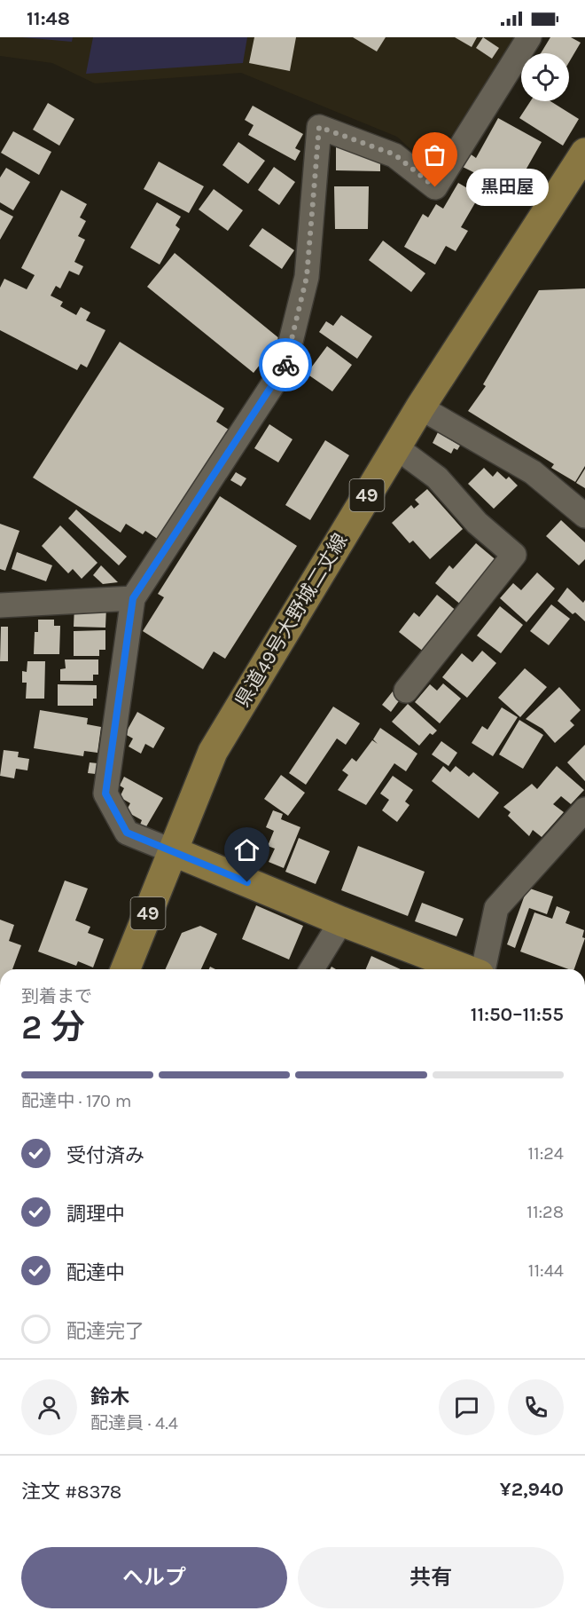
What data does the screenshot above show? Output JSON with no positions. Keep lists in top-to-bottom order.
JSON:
{
  "streets": {
    "main road": ["49", "県道49号大野城二丈線"]
  },
  "places": ["黒田屋"],
  "page": {
    "status": "11:48",
    "bubble": "黒田屋",
    "heading": ["2 分", "到着まで", "11:50–11:55"],
    "panel": [
      "鈴木",
      "配達員 · 4.4",
      "注文 #8378",
      "¥2,940"
    ],
    "bar": "配達中 · 170 m",
    "list": [
      ["受付済み", "11:24"],
      ["調理中", "11:28"],
      ["配達中", "11:44"],
      "配達完了"
    ],
    "buttons": ["ヘルプ", "共有"]
  }
}
